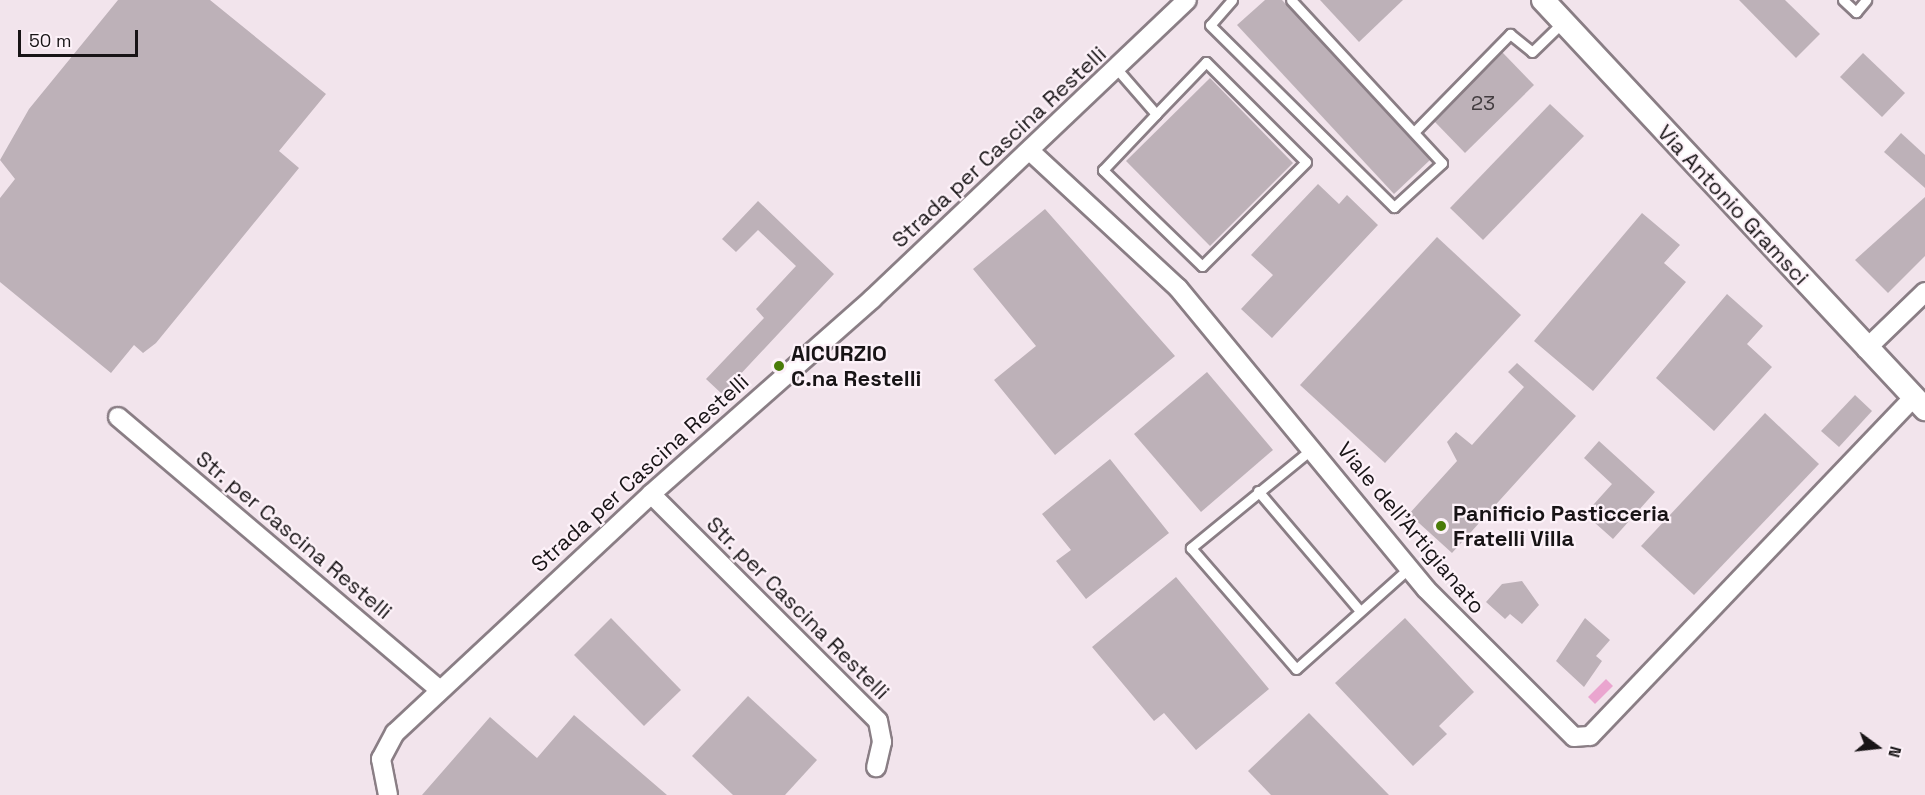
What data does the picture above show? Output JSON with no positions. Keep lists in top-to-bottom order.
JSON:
{
  "streets": {
    "street": [
      "Strada per Cascina Restelli",
      "Via Antonio Gramsci",
      "Viale dell'Artigianato",
      "Str. per Cascina Restelli"
    ]
  },
  "crossings": [
    ["Strada per Cascina Restelli", "Viale dell'Artigianato"],
    ["Strada per Cascina Restelli", "Str. per Cascina Restelli"],
    ["Via Antonio Gramsci", "Viale dell'Artigianato"]
  ],
  "places": ["AICURZIO C.na Restelli", "Panificio Pasticceria Fratelli Villa"],
  "house_numbers": ["23"],
  "scale_bar": "50 m",
  "north": "right"
}
